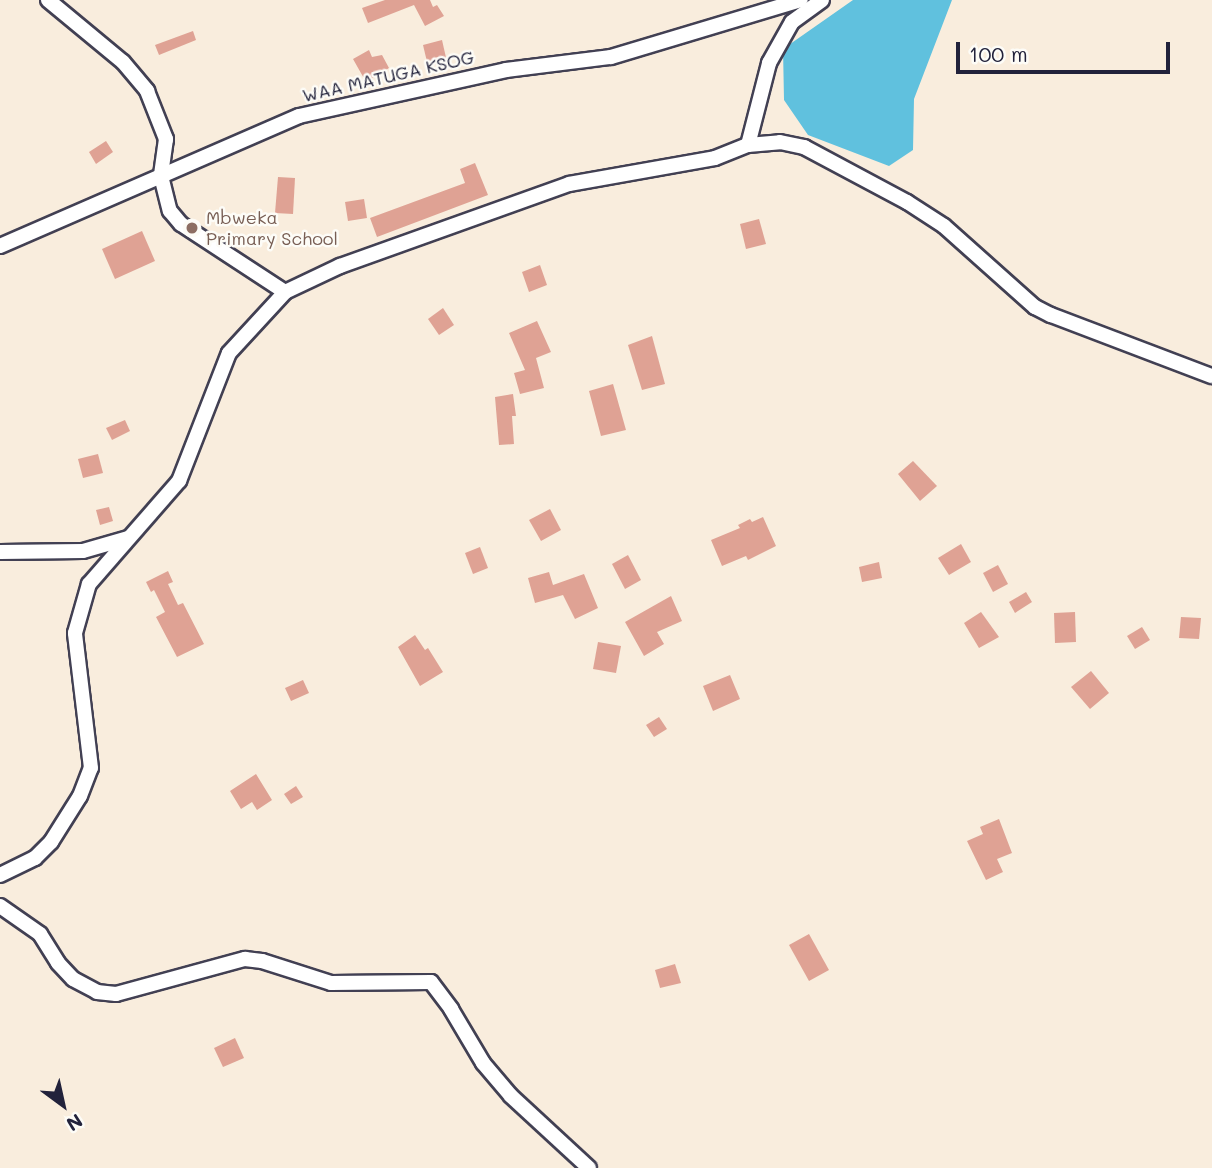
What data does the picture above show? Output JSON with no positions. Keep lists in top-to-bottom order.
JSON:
{
  "streets": {
    "street": ["WAA MATUGA KSOG"]
  },
  "places": ["Mbweka Primary School"],
  "scale_bar": "100 m",
  "north": "bottom right"
}
